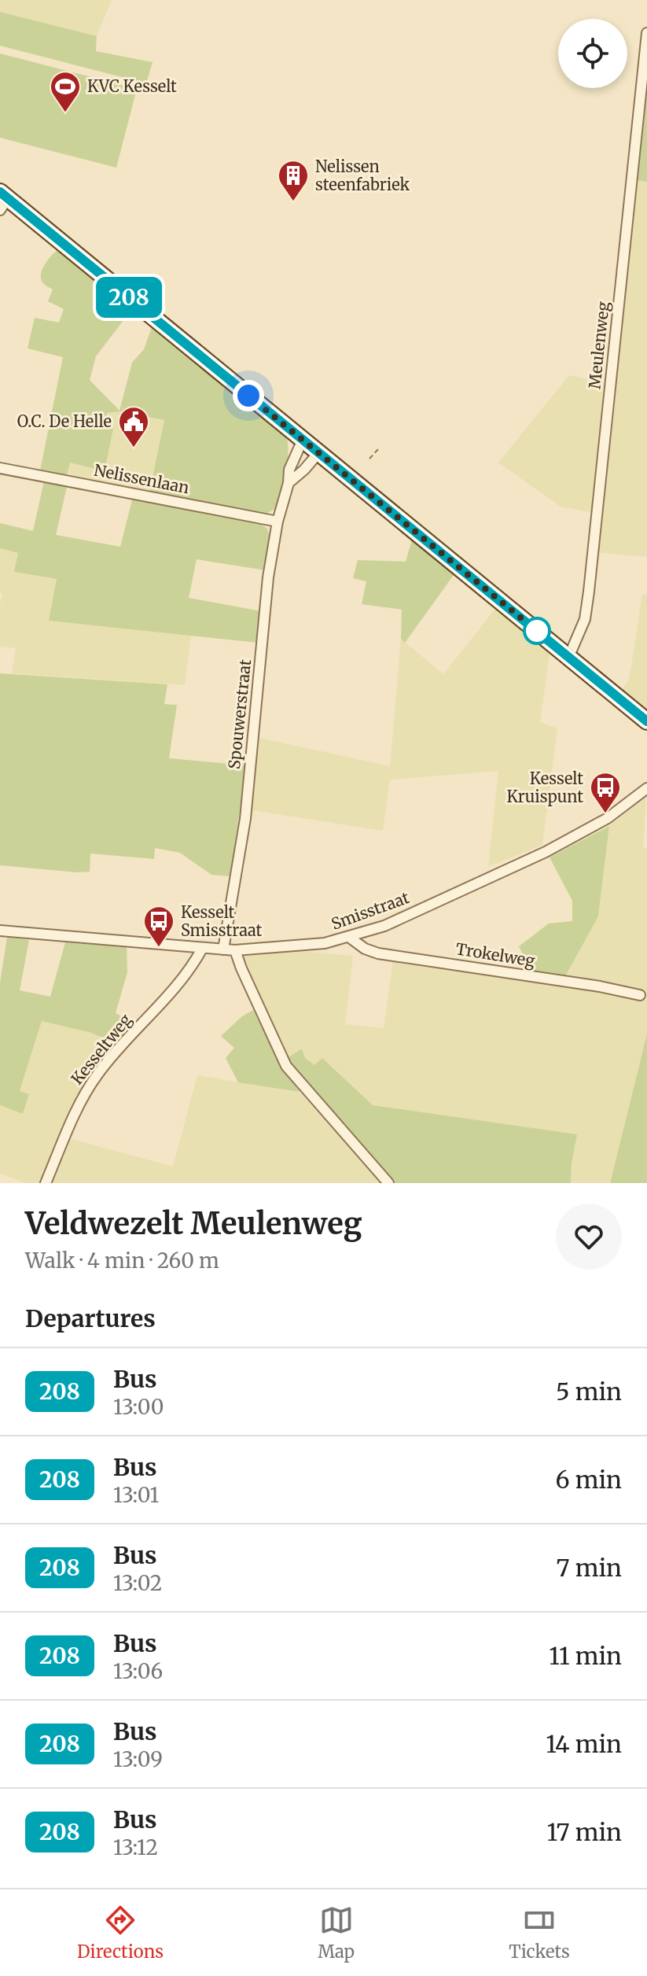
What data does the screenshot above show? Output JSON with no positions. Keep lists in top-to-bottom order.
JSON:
{
  "streets": {
    "street": [
      "Meulenweg",
      "Nelissenlaan",
      "Spouwerstraat",
      "Smisstraat",
      "Trokelweg",
      "Kesseltweg"
    ]
  },
  "crossings": [
    ["Nelissenlaan", "Spouwerstraat"],
    ["Spouwerstraat", "Smisstraat"],
    ["Smisstraat", "Trokelweg"],
    ["Smisstraat", "Kesseltweg"]
  ],
  "places": {
    "sports": ["KVC Kesselt"],
    "building": ["Nelissen steenfabriek"],
    "public building": ["O.C. De Helle"],
    "bus stop": ["Kesselt Kruispunt", "Kesselt Smisstraat"]
  },
  "lines": ["bus line 208"],
  "page": {
    "on_map": "208",
    "heading": [
      ["Veldwezelt Meulenweg", "Walk · 4 min · 260 m"],
      "Departures"
    ],
    "list": [
      {
        "mark": "208",
        "name": "Bus",
        "note": "13:00",
        "value": "5 min"
      },
      {
        "mark": "208",
        "name": "Bus",
        "note": "13:01",
        "value": "6 min"
      },
      {
        "mark": "208",
        "name": "Bus",
        "note": "13:02",
        "value": "7 min"
      },
      {
        "mark": "208",
        "name": "Bus",
        "note": "13:06",
        "value": "11 min"
      },
      {
        "mark": "208",
        "name": "Bus",
        "note": "13:09",
        "value": "14 min"
      },
      {
        "mark": "208",
        "name": "Bus",
        "note": "13:12",
        "value": "17 min"
      }
    ],
    "tabs": ["Directions", "Map", "Tickets"]
  }
}
